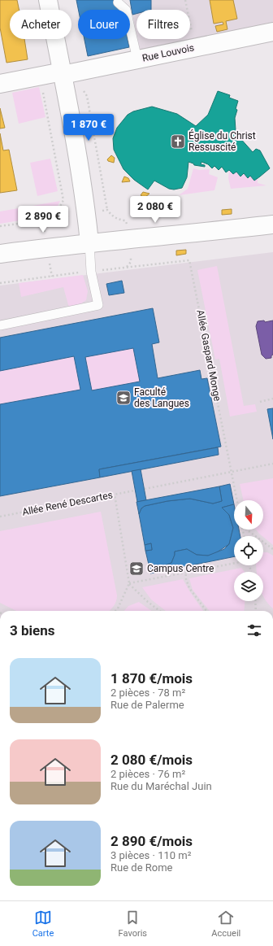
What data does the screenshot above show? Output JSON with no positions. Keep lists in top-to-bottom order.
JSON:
{
  "streets": {
    "street": ["Rue Louvois"],
    "path": ["Allée Gaspard Monge", "Allée René Descartes"]
  },
  "places": {
    "church": ["Église du Christ Ressuscité"],
    "school or university": ["Faculté des Langues", "Campus Centre"]
  },
  "north": "bottom",
  "page": {
    "chip": ["Acheter", "Louer", "Filtres"],
    "price": ["1 870 €", "2 080 €", "2 890 €"],
    "heading": "3 biens",
    "list": [
      {
        "name": "1 870 €/mois",
        "note": "2 pièces · 78 m² · Rue de Palerme"
      },
      {
        "name": "2 080 €/mois",
        "note": "2 pièces · 76 m² · Rue du Maréchal Juin"
      },
      {
        "name": "2 890 €/mois",
        "note": "3 pièces · 110 m² · Rue de Rome"
      }
    ],
    "tabs": ["Carte", "Favoris", "Accueil"]
  }
}
